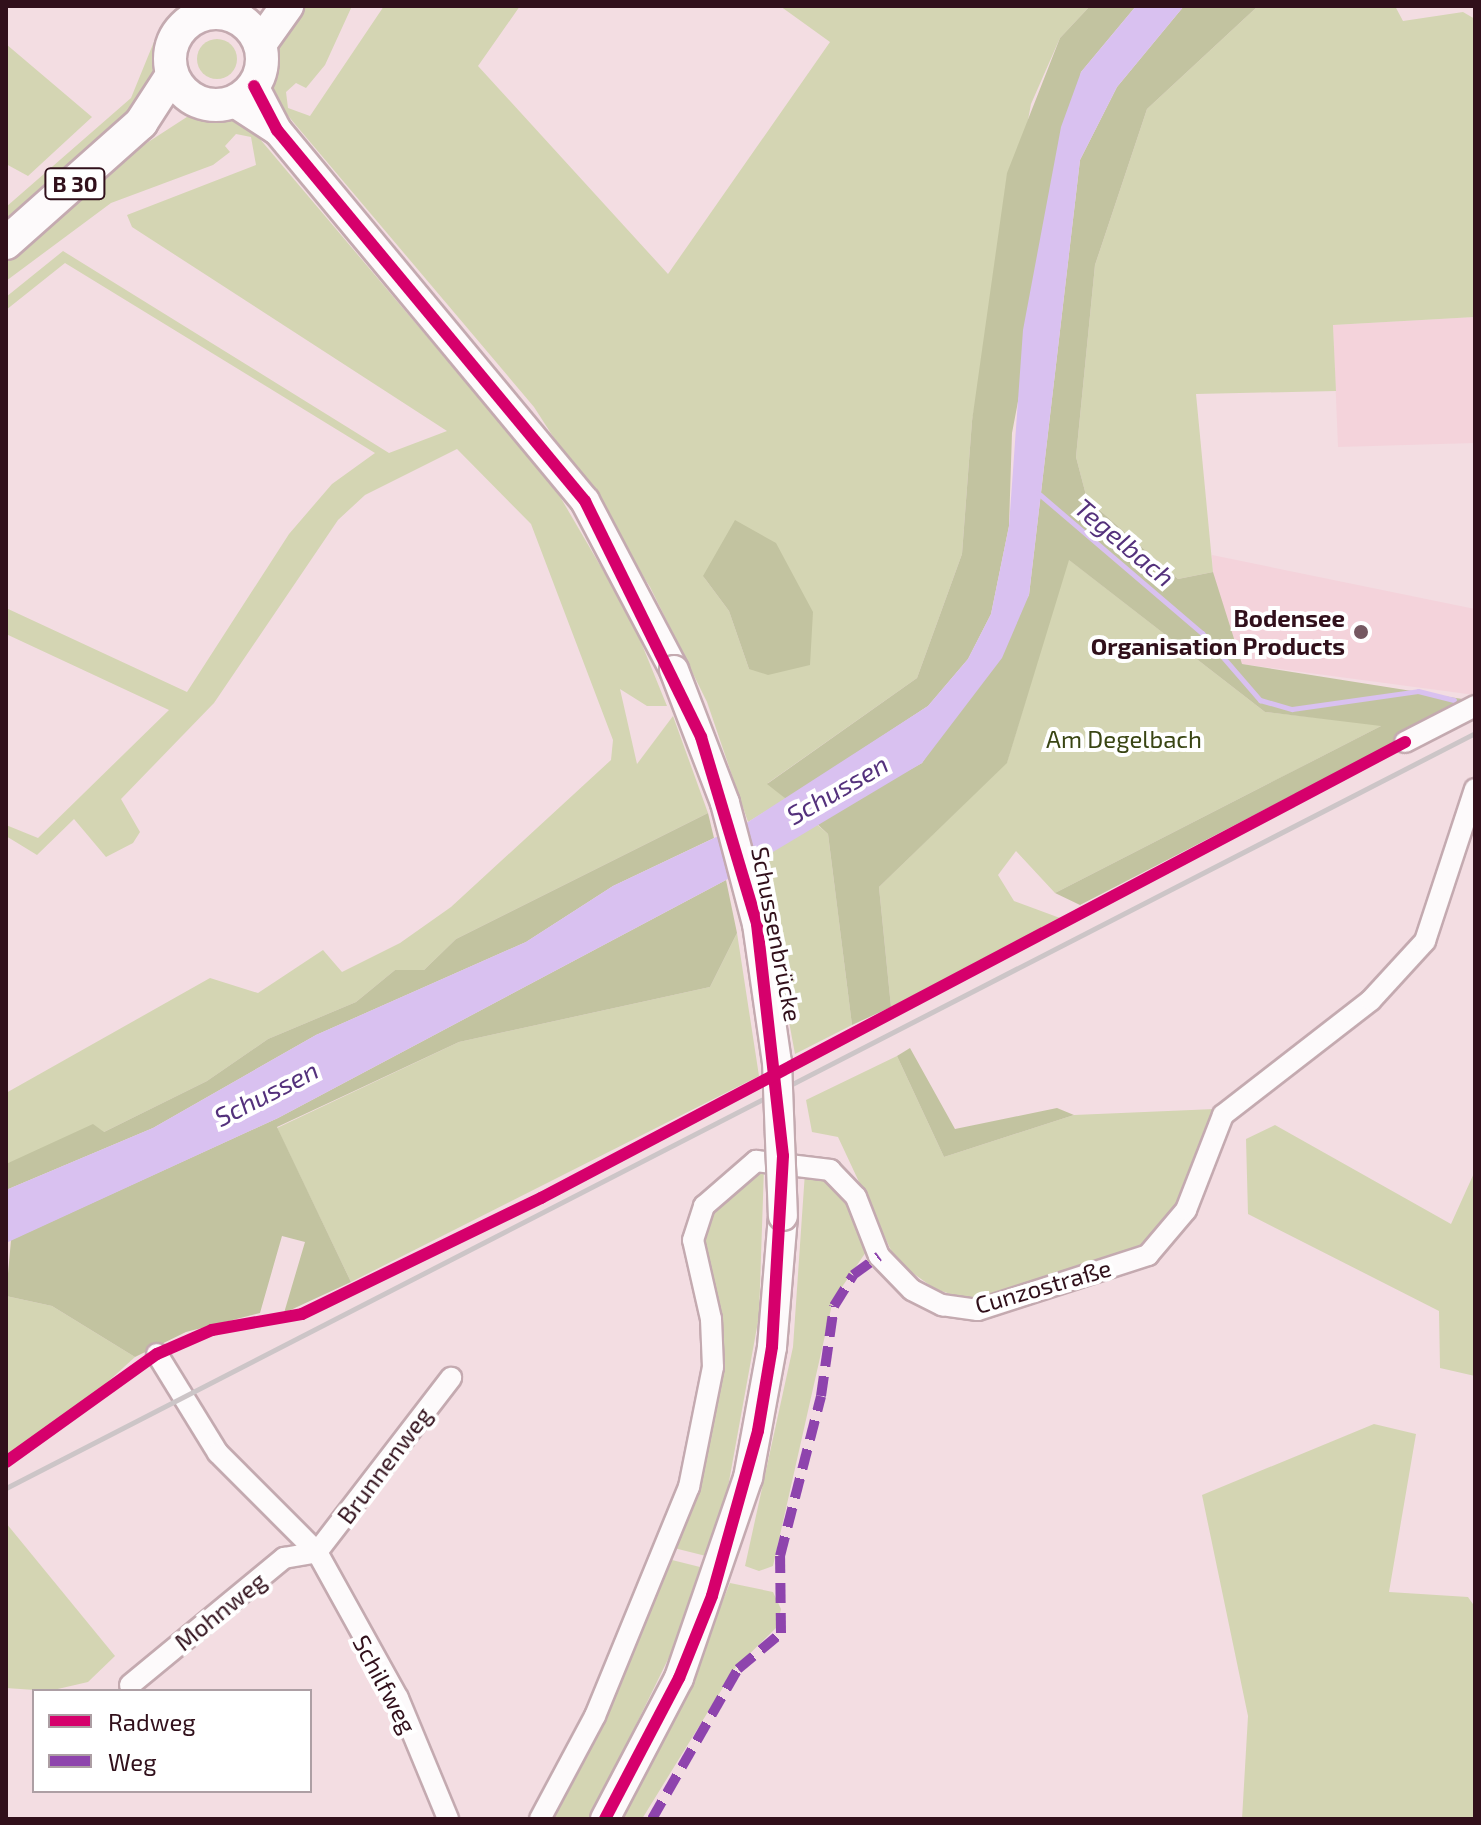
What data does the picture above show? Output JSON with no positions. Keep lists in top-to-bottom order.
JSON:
{
  "streets": {
    "main road": ["B 30"],
    "street": [
      "Schussenbrücke",
      "Cunzostraße",
      "Brunnenweg",
      "Mohnweg",
      "Schilfweg"
    ]
  },
  "crossings": [
    ["B 30", "Schussenbrücke"],
    ["Brunnenweg", "Mohnweg"],
    ["Brunnenweg", "Schilfweg"],
    ["Mohnweg", "Schilfweg"]
  ],
  "water": ["Tegelbach", "Schussen"],
  "parks": ["Am Degelbach"],
  "places": ["Bodensee Organisation Products"],
  "legend": ["Radweg", "Weg"]
}
